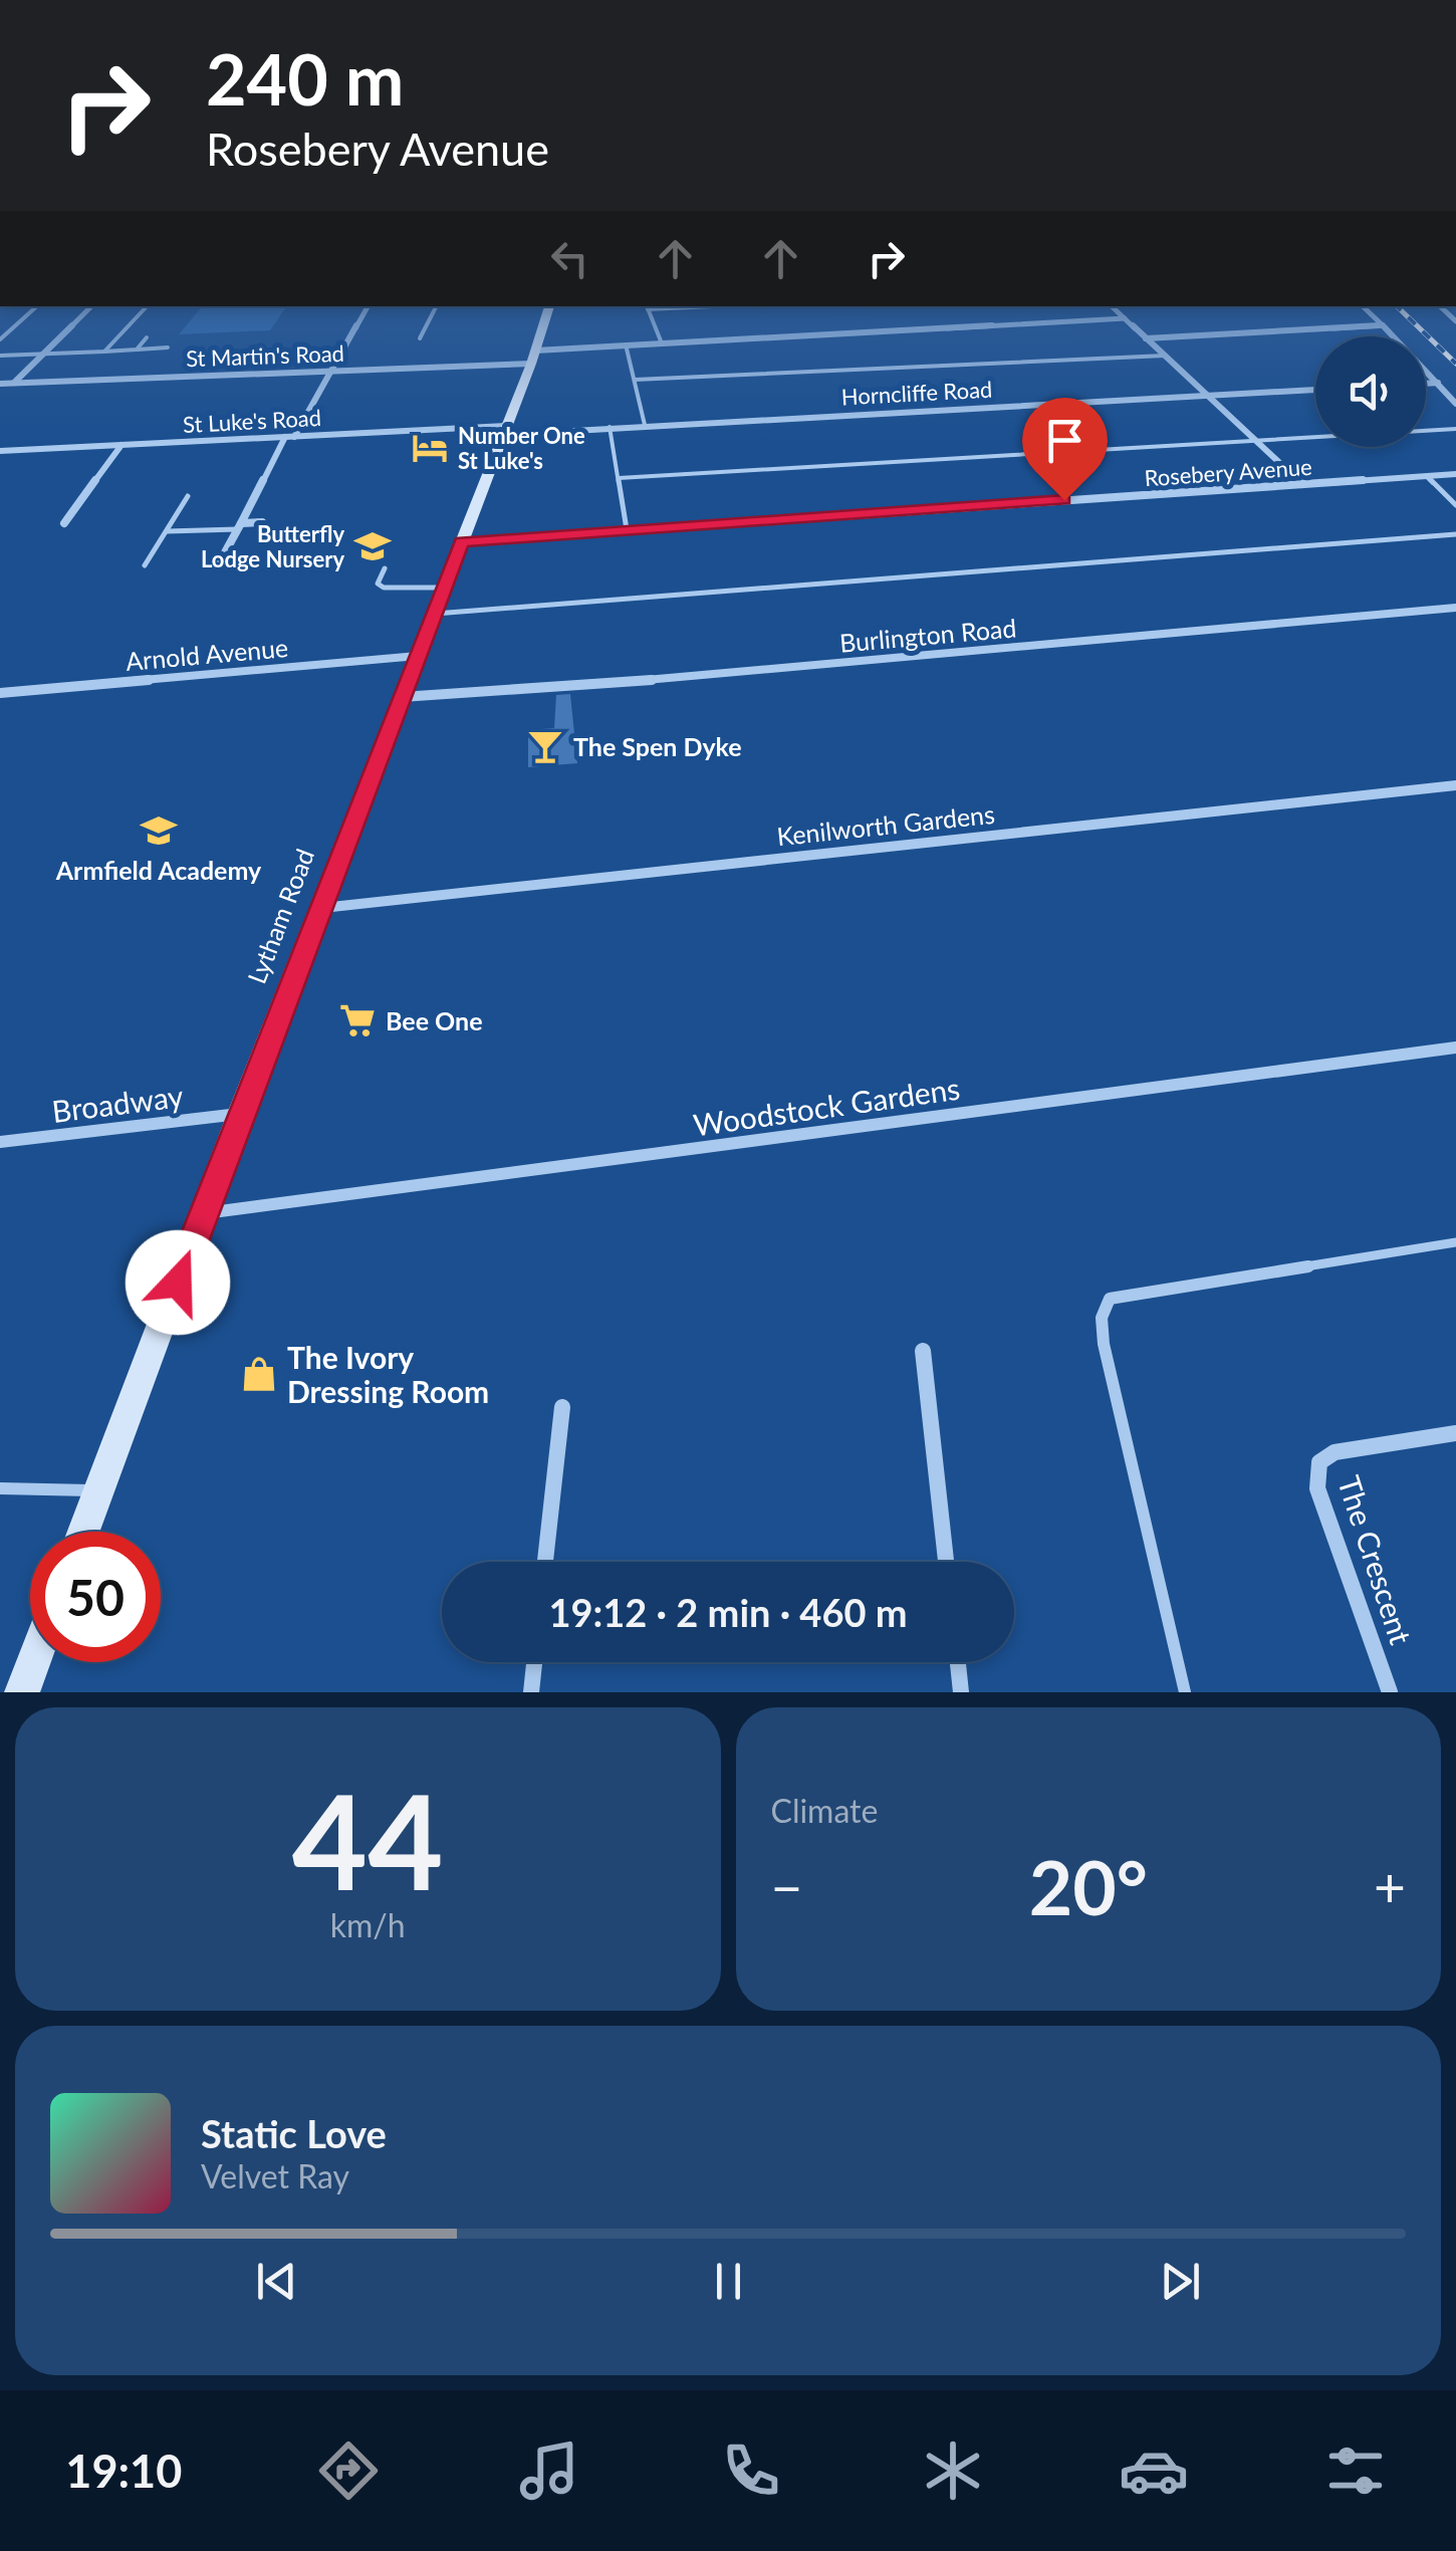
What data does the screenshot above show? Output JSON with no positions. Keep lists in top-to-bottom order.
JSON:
{
  "streets": {
    "main road": ["Lytham Road"],
    "street": [
      "St Martin's Road",
      "Horncliffe Road",
      "St Luke's Road",
      "Rosebery Avenue",
      "Burlington Road",
      "Arnold Avenue",
      "Kenilworth Gardens",
      "Broadway",
      "Woodstock Gardens",
      "The Crescent"
    ]
  },
  "crossings": [
    ["St Martin's Road", "Lytham Road"],
    ["Horncliffe Road", "St Luke's Road"],
    ["Horncliffe Road", "Lytham Road"],
    ["St Luke's Road", "Lytham Road"],
    ["Rosebery Avenue", "Lytham Road"],
    ["Burlington Road", "Lytham Road"],
    ["Arnold Avenue", "Lytham Road"],
    ["Kenilworth Gardens", "Lytham Road"],
    ["Lytham Road", "Broadway"],
    ["Lytham Road", "Woodstock Gardens"]
  ],
  "places": {
    "hotel": ["Number One St Luke's"],
    "school or university": ["Butterfly Lodge Nursery", "Armfield Academy"],
    "bar": ["The Spen Dyke"],
    "supermarket": ["Bee One"],
    "shop": ["The Ivory Dressing Room"]
  },
  "page": {
    "turn": ["240 m", "Rosebery Avenue"],
    "limit": "50",
    "trip": "19:12 · 2 min · 460 m",
    "tile": [
      ["44", "km/h"],
      "Climate"
    ],
    "heat": ["−", "20°", "+"],
    "song": ["Static Love", "Velvet Ray"],
    "tabs": "19:10"
  }
}
